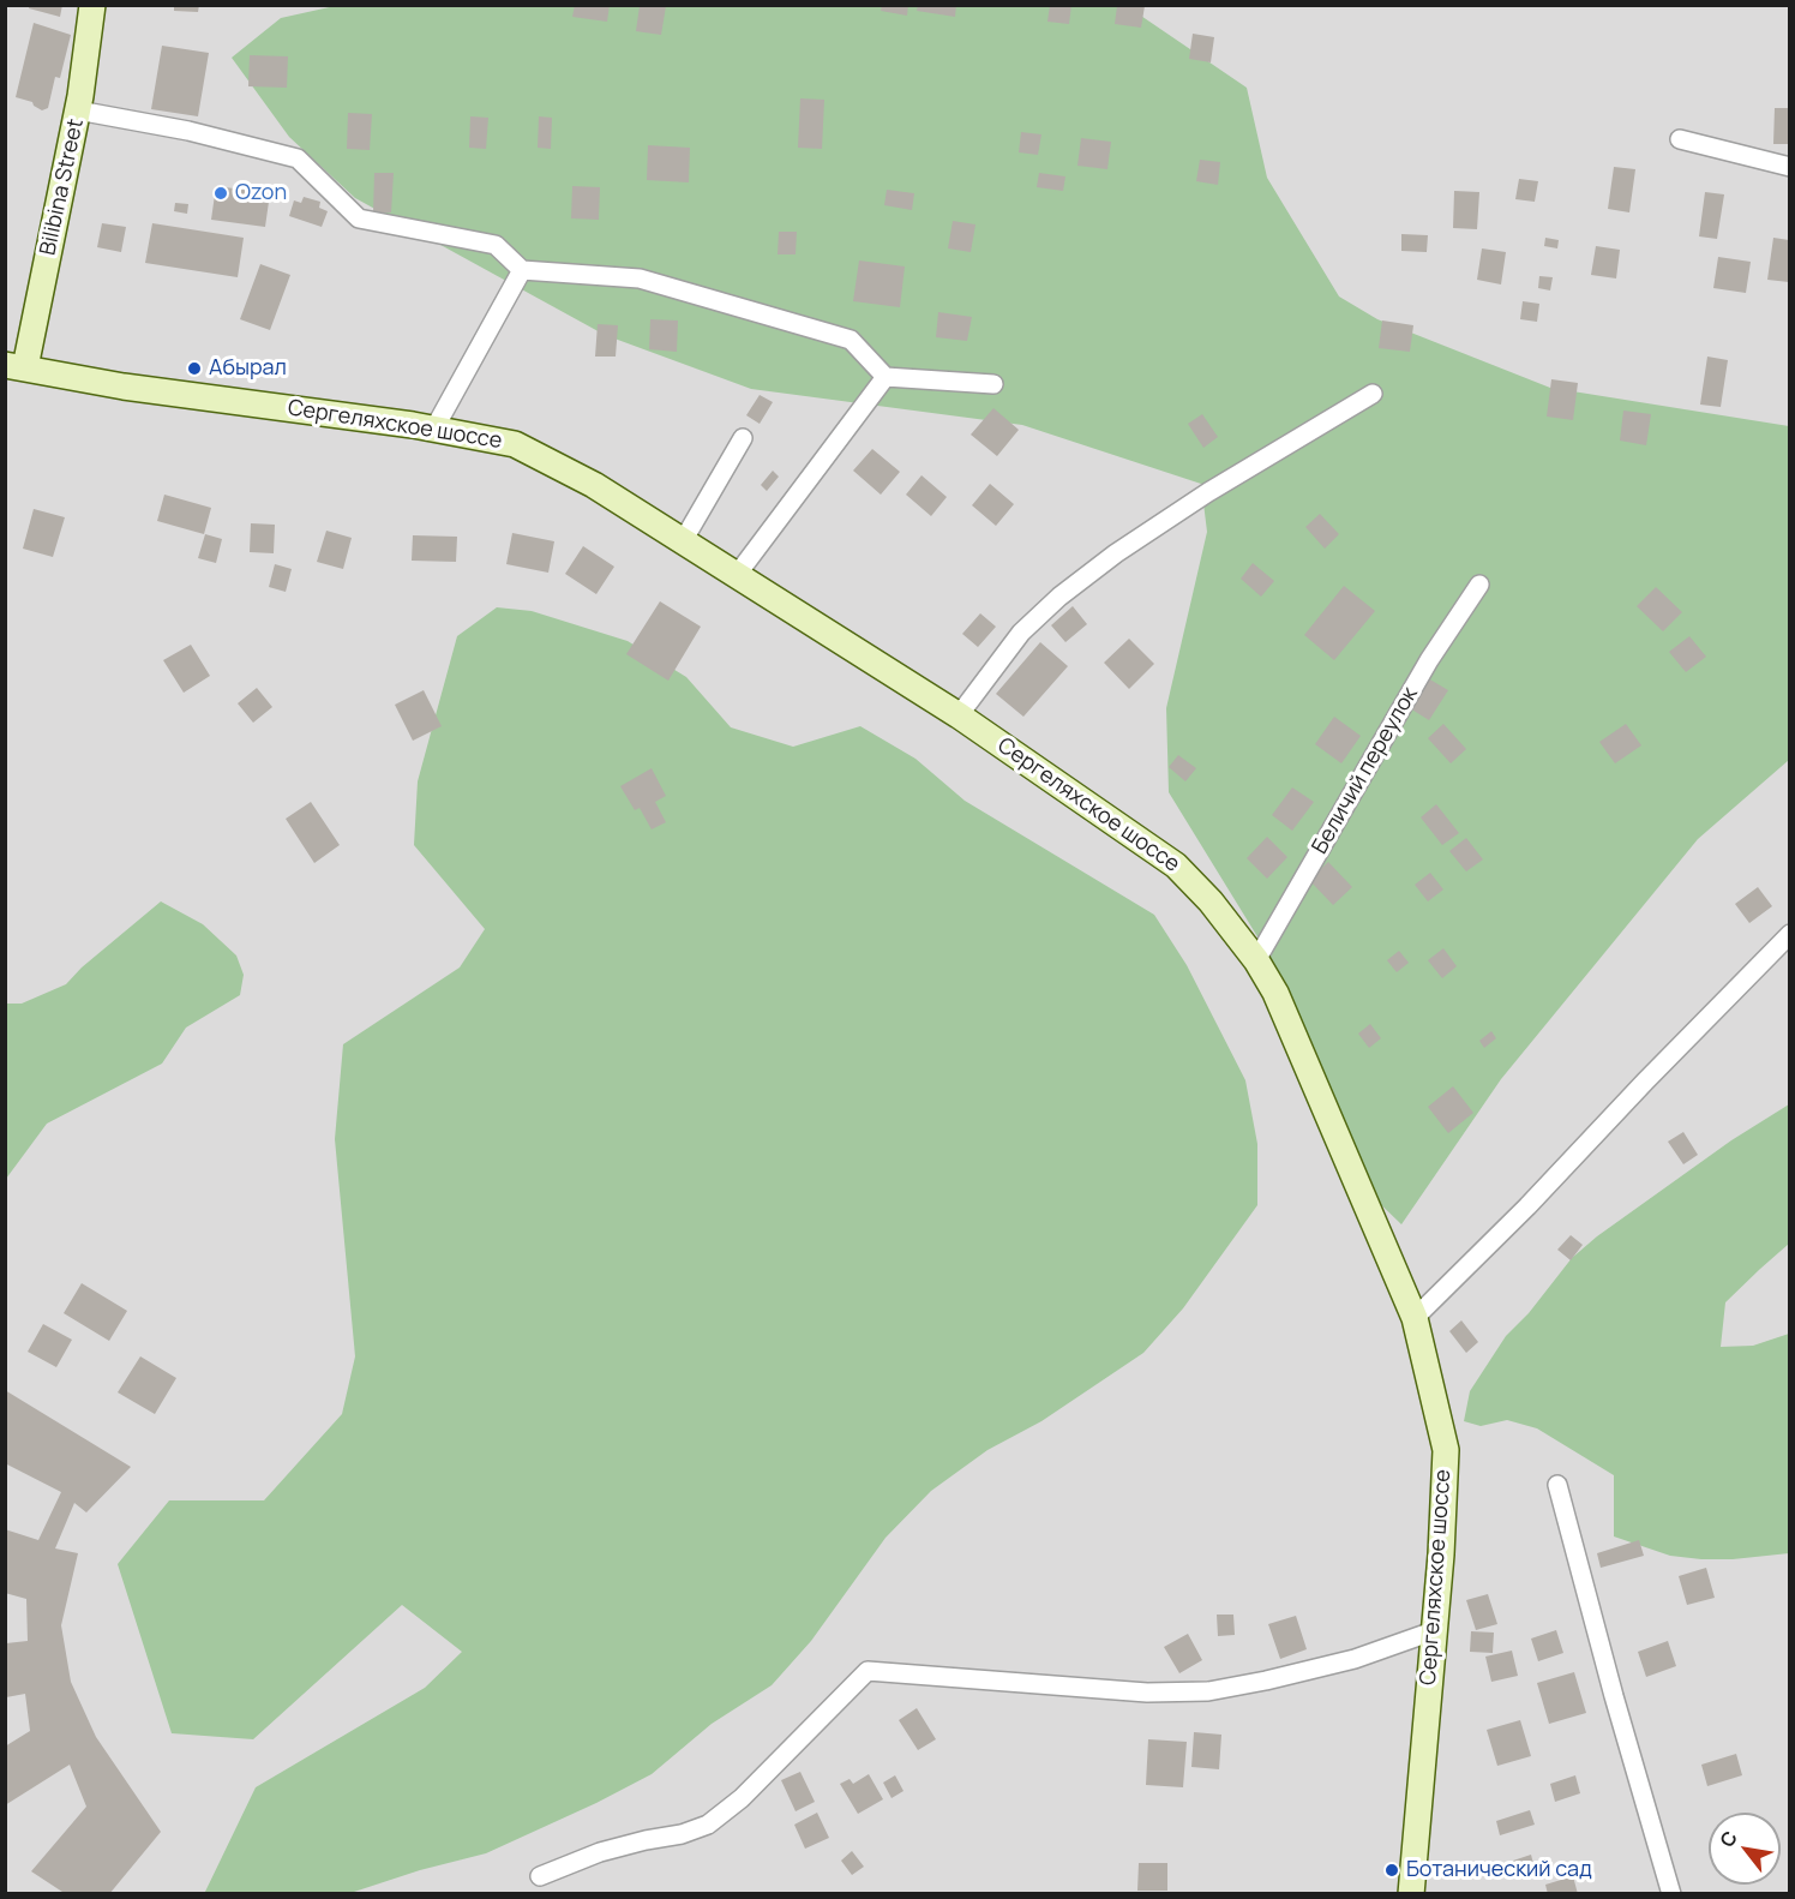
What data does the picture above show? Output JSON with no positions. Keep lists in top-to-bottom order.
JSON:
{
  "streets": {
    "main road": ["Bilibina Street", "Сергеляхское шоссе"],
    "street": ["Беличий переулок"]
  },
  "crossings": [
    ["Bilibina Street", "Сергеляхское шоссе"],
    ["Сергеляхское шоссе", "Беличий переулок"]
  ],
  "places": ["Ozon", "Абырал", "Ботанический сад"],
  "north": "top left"
}
